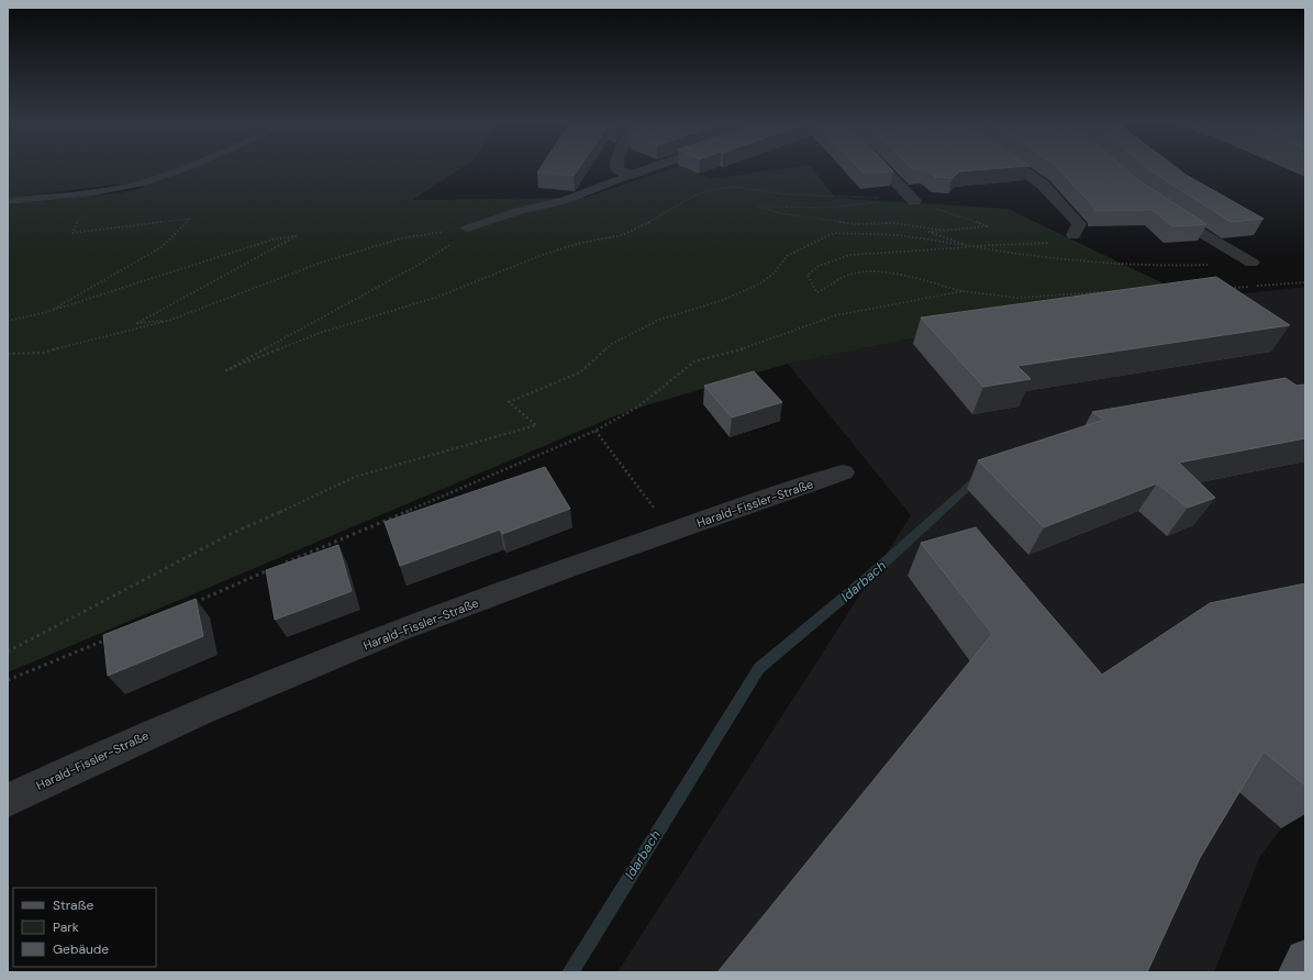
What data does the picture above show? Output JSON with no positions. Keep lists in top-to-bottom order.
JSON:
{
  "streets": {
    "street": ["Harald-Fissler-Straße"]
  },
  "water": ["Idarbach"],
  "legend": ["Straße", "Park", "Gebäude"]
}
